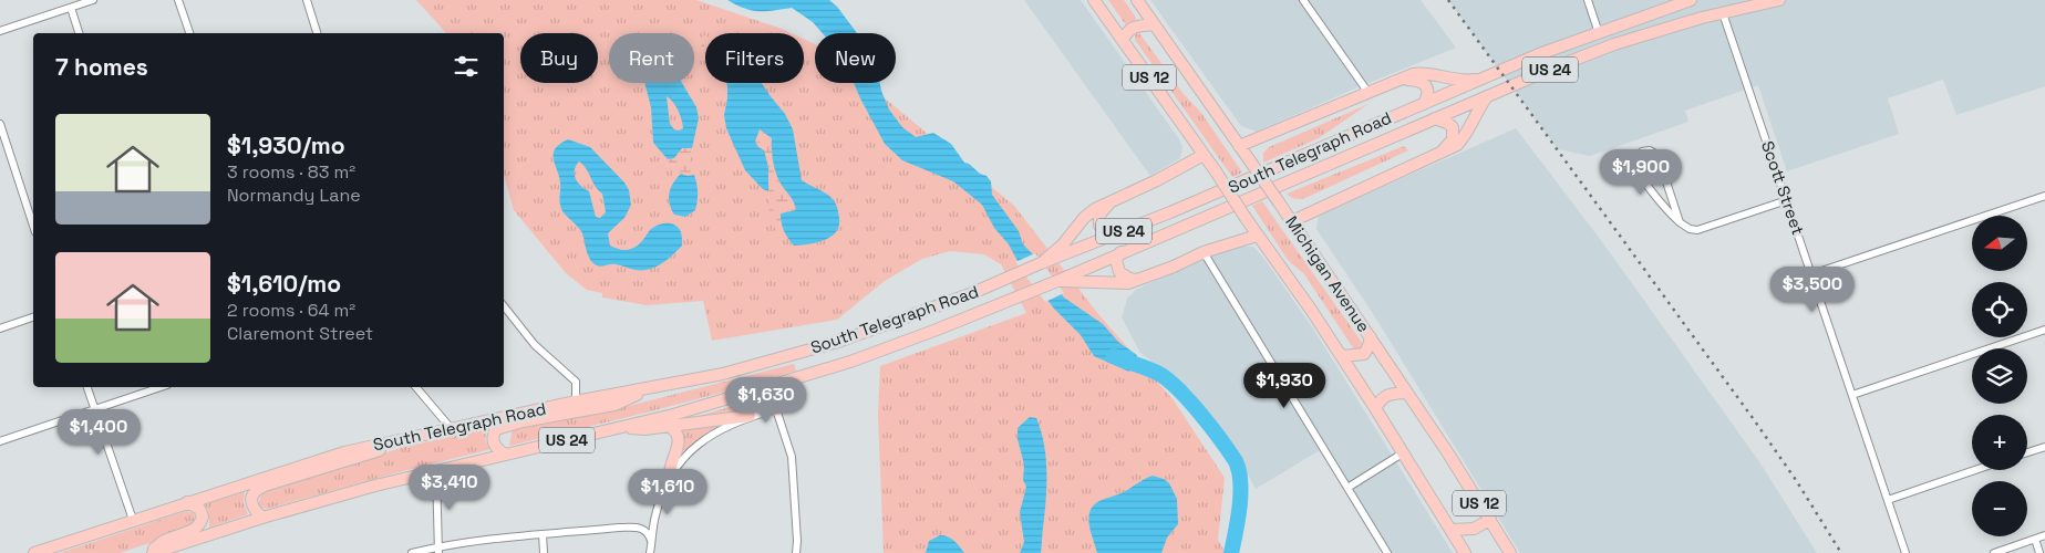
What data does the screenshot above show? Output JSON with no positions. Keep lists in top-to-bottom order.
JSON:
{
  "streets": {
    "main road": [
      "US 24",
      "US 12",
      "South Telegraph Road",
      "Michigan Avenue"
    ],
    "street": ["Scott Street"]
  },
  "crossings": [
    ["South Telegraph Road", "Scott Street"]
  ],
  "north": "left",
  "page": {
    "chip": [
      "Buy",
      "Rent",
      "Filters",
      "New"
    ],
    "heading": "7 homes",
    "list": [
      {
        "name": "$1,930/mo",
        "note": "3 rooms · 83 m² · Normandy Lane"
      },
      {
        "name": "$1,610/mo",
        "note": "2 rooms · 64 m² · Claremont Street"
      }
    ],
    "price": [
      "$1,900",
      "$3,500",
      "$1,930",
      "$1,630",
      "$1,400",
      "$3,410",
      "$1,610"
    ],
    "map_buttons": ["+", "−"]
  }
}
